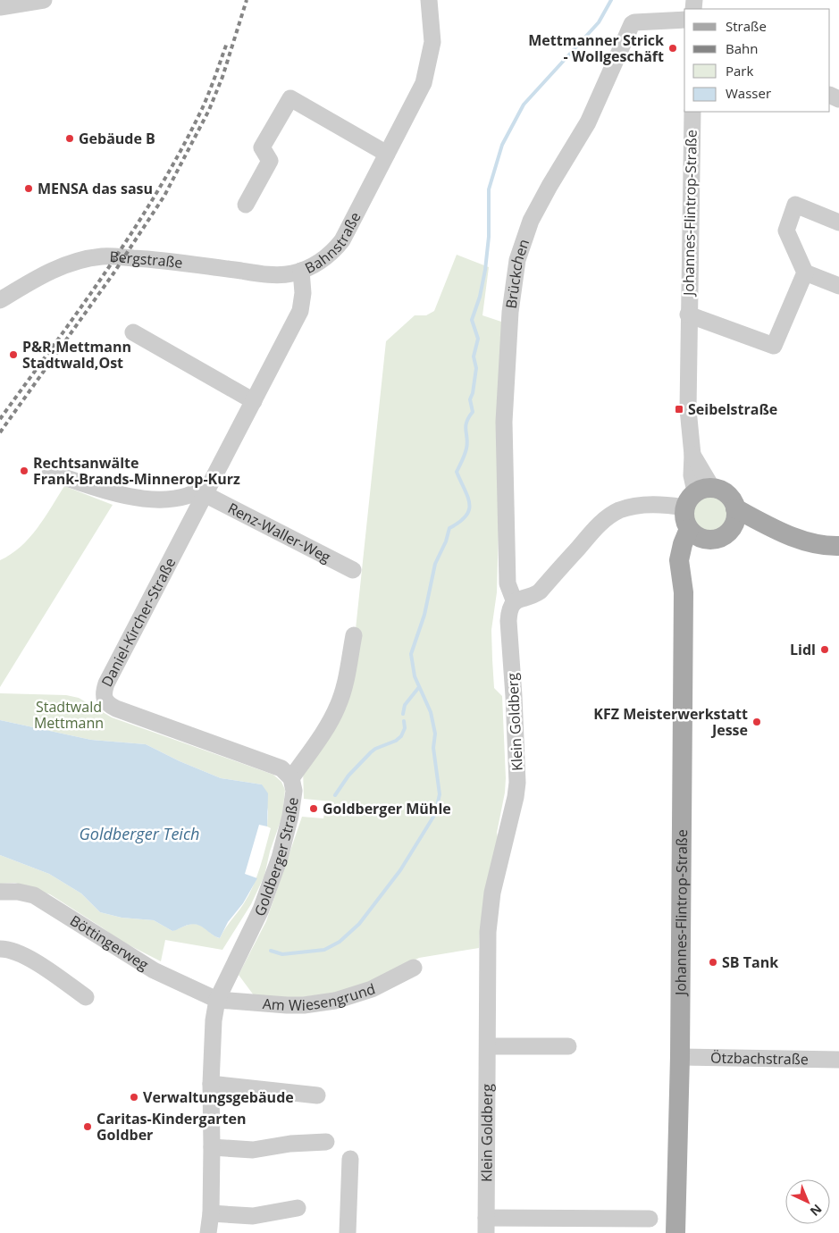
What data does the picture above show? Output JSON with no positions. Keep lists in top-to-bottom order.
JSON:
{
  "streets": {
    "main road": ["Johannes-Flintrop-Straße"],
    "street": [
      "Bahnstraße",
      "Bergstraße",
      "Brückchen",
      "Renz-Waller-Weg",
      "Daniel-Kircher-Straße",
      "Klein Goldberg",
      "Goldberger Straße",
      "Böttingerweg",
      "Am Wiesengrund",
      "Ötzbachstraße"
    ]
  },
  "crossings": [
    ["Johannes-Flintrop-Straße", "Ötzbachstraße"],
    ["Bahnstraße", "Bergstraße"],
    ["Bahnstraße", "Renz-Waller-Weg"],
    ["Bahnstraße", "Daniel-Kircher-Straße"],
    ["Brückchen", "Klein Goldberg"],
    ["Renz-Waller-Weg", "Daniel-Kircher-Straße"],
    ["Daniel-Kircher-Straße", "Goldberger Straße"],
    ["Goldberger Straße", "Böttingerweg"],
    ["Goldberger Straße", "Am Wiesengrund"],
    ["Böttingerweg", "Am Wiesengrund"]
  ],
  "water": ["Goldberger Teich"],
  "parks": ["Stadtwald Mettmann"],
  "places": {
    "other": [
      "Mettmanner Strick - Wollgeschäft",
      "Gebäude B",
      "MENSA das sasu",
      "P&R,Mettmann Stadtwald,Ost",
      "Rechtsanwälte Frank-Brands-Minnerop-Kurz",
      "Lidl",
      "KFZ Meisterwerkstatt Jesse",
      "Goldberger Mühle",
      "SB Tank",
      "Verwaltungsgebäude",
      "Caritas-Kindergarten Goldber"
    ],
    "transit": ["Seibelstraße"]
  },
  "legend": [
    "Straße",
    "Bahn",
    "Park",
    "Wasser"
  ],
  "north": "bottom right"
}
